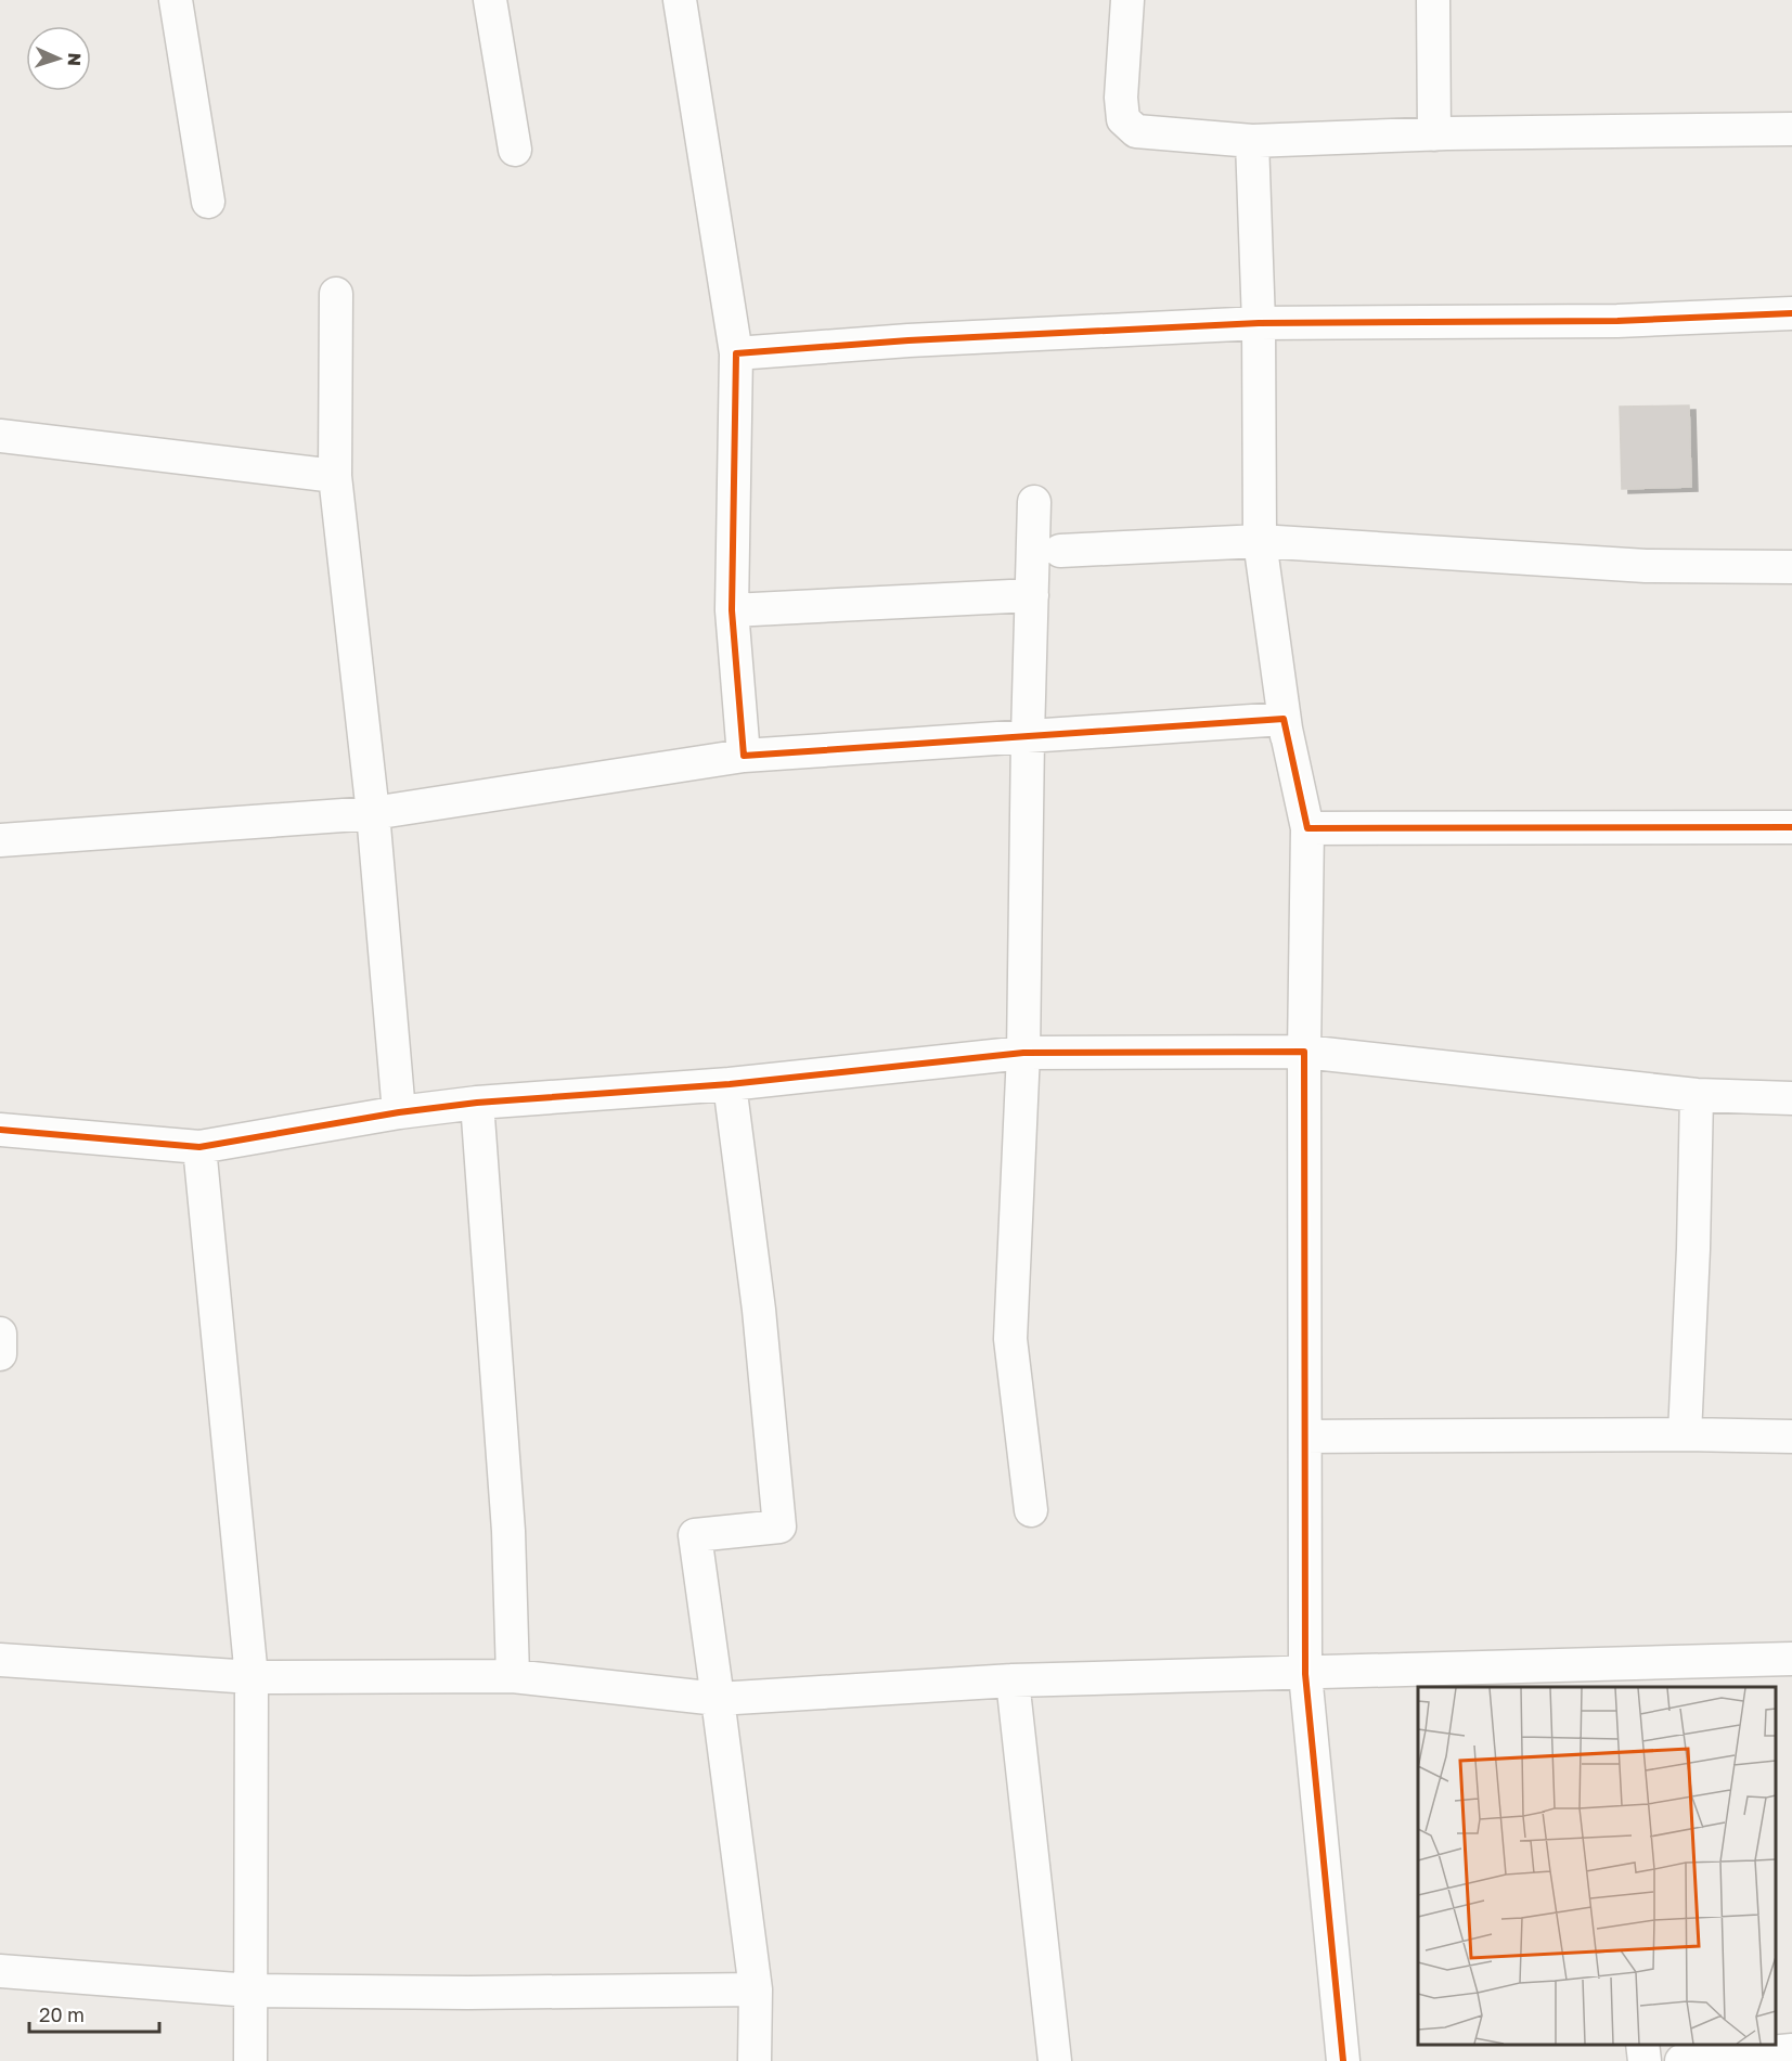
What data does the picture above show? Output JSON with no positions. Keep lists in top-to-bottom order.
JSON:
{
  "scale_bar": "20 m",
  "north": "right"
}
